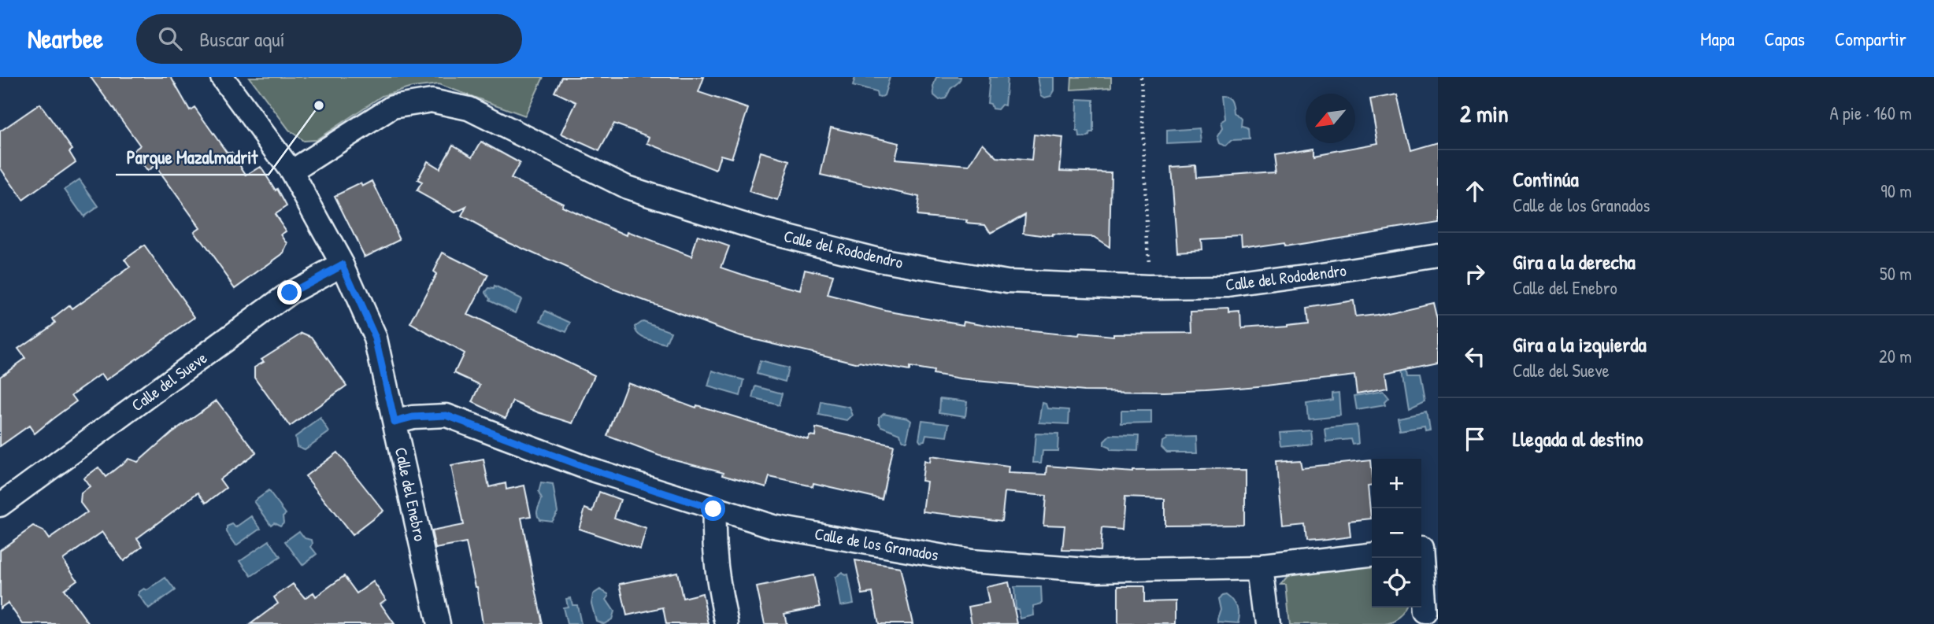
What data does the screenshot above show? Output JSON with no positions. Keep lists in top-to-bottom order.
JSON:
{
  "streets": {
    "street": [
      "Calle del Rododendro",
      "Calle del Sueve",
      "Calle del Enebro",
      "Calle de los Granados"
    ]
  },
  "crossings": [
    ["Calle del Rododendro", "Calle del Enebro"],
    ["Calle del Sueve", "Calle del Enebro"],
    ["Calle del Enebro", "Calle de los Granados"]
  ],
  "places": ["Parque Mazalmadrit"],
  "north": "bottom left",
  "page": {
    "header": "Nearbee",
    "search": "Buscar aquí",
    "nav": ["Mapa", "Capas", "Compartir"],
    "heading": ["2 min", "A pie · 160 m"],
    "list": [
      ["Continúa", "Calle de los Granados", "90 m"],
      ["Gira a la derecha", "Calle del Enebro", "50 m"],
      ["Gira a la izquierda", "Calle del Sueve", "20 m"],
      "Llegada al destino"
    ],
    "map_buttons": ["+", "−"]
  }
}
